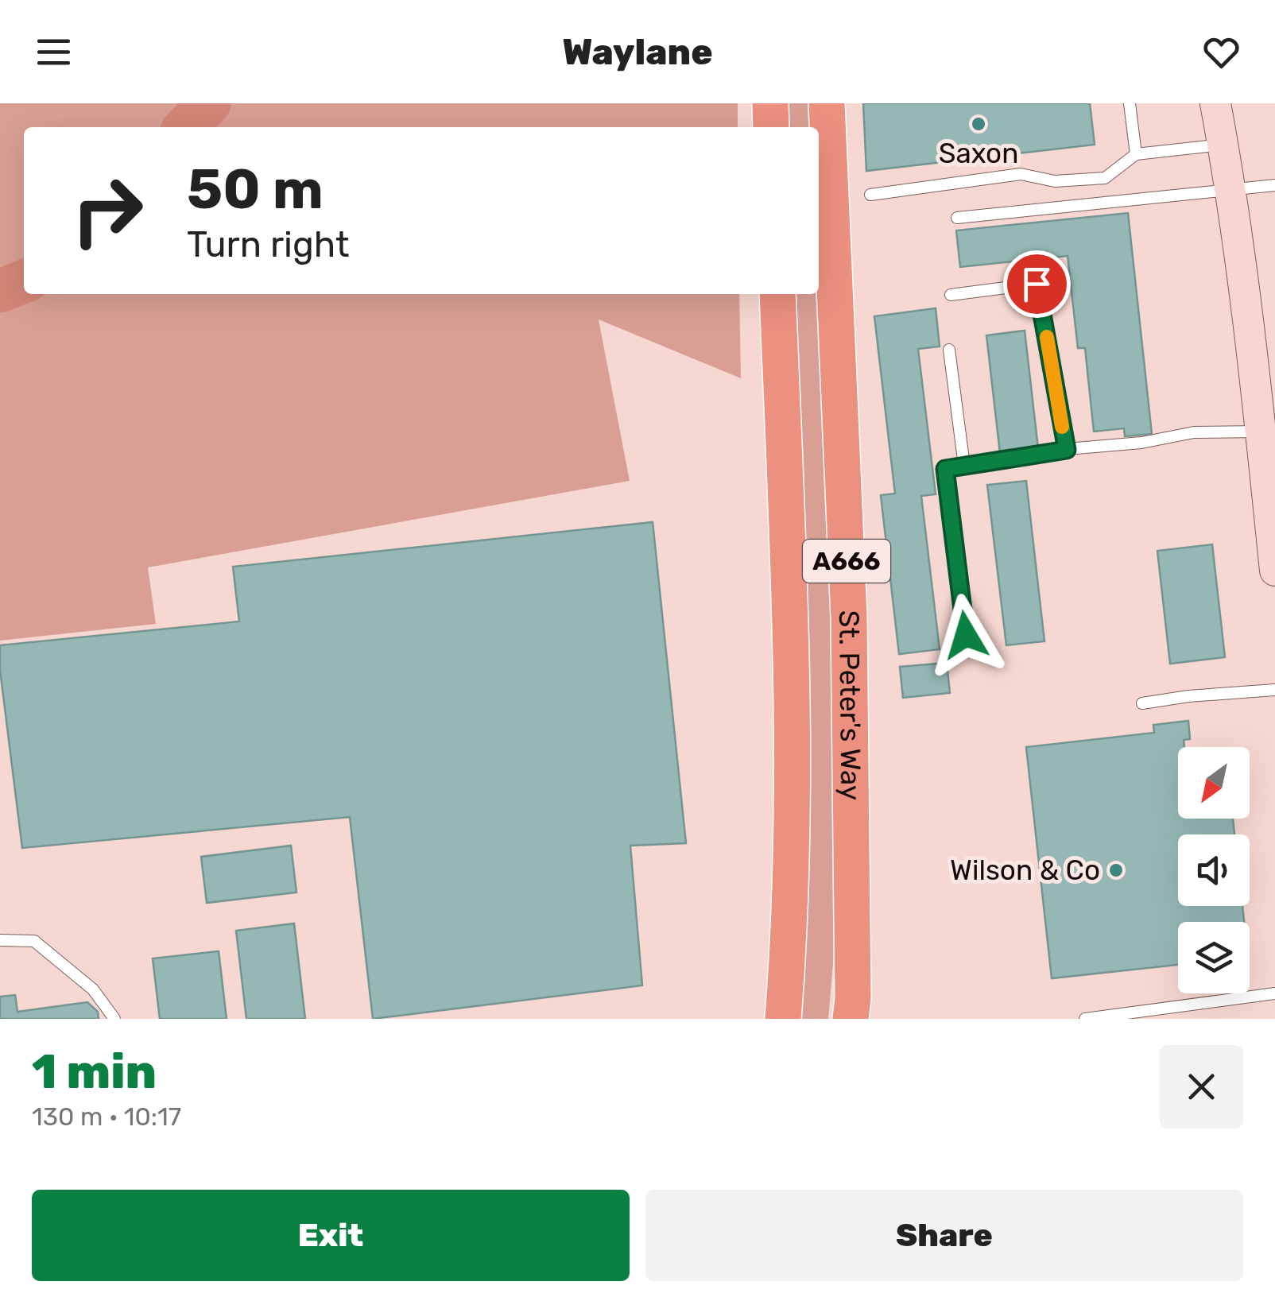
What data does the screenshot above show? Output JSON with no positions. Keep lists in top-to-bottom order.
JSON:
{
  "streets": {
    "highway": ["A666", "St. Peter's Way"]
  },
  "places": ["Saxon", "Wilson & Co"],
  "north": "bottom left",
  "page": {
    "header": "Waylane",
    "turn": ["50 m", "Turn right"],
    "heading": ["1 min", "130 m · 10:17"],
    "buttons": ["Exit", "Share"]
  }
}
